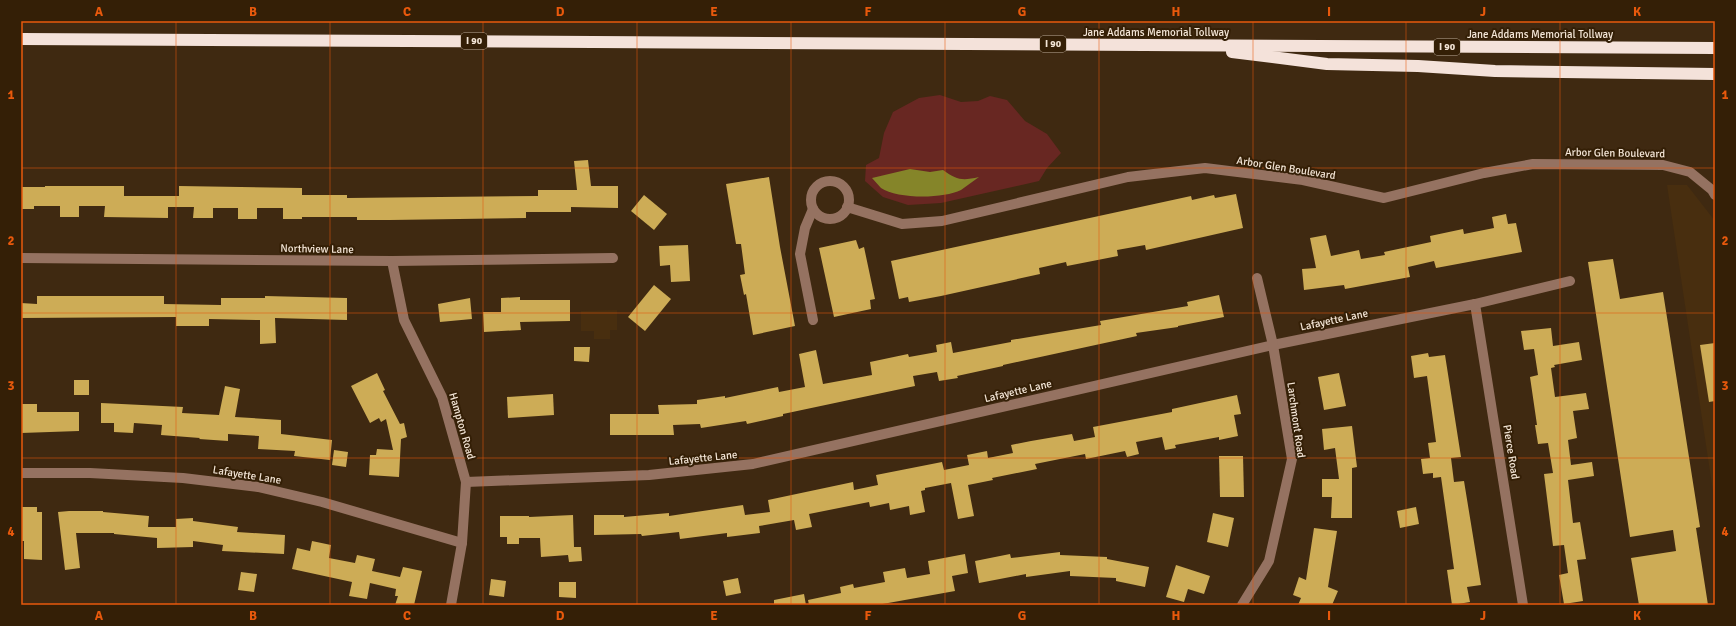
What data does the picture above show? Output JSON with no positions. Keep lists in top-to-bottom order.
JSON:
{
  "streets": {
    "highway": ["Jane Addams Memorial Tollway", "I 90"],
    "street": [
      "Arbor Glen Boulevard",
      "Northview Lane",
      "Lafayette Lane",
      "Larchmont Road",
      "Hampton Road",
      "Pierce Road"
    ]
  },
  "crossings": [
    ["Northview Lane", "Hampton Road"],
    ["Lafayette Lane", "Larchmont Road"],
    ["Lafayette Lane", "Hampton Road"],
    ["Lafayette Lane", "Pierce Road"]
  ],
  "grid": {
    "columns": [
      "A",
      "B",
      "C",
      "D",
      "E",
      "F",
      "G",
      "H",
      "I",
      "J",
      "K"
    ],
    "rows": [
      "1",
      "2",
      "3",
      "4"
    ]
  }
}
